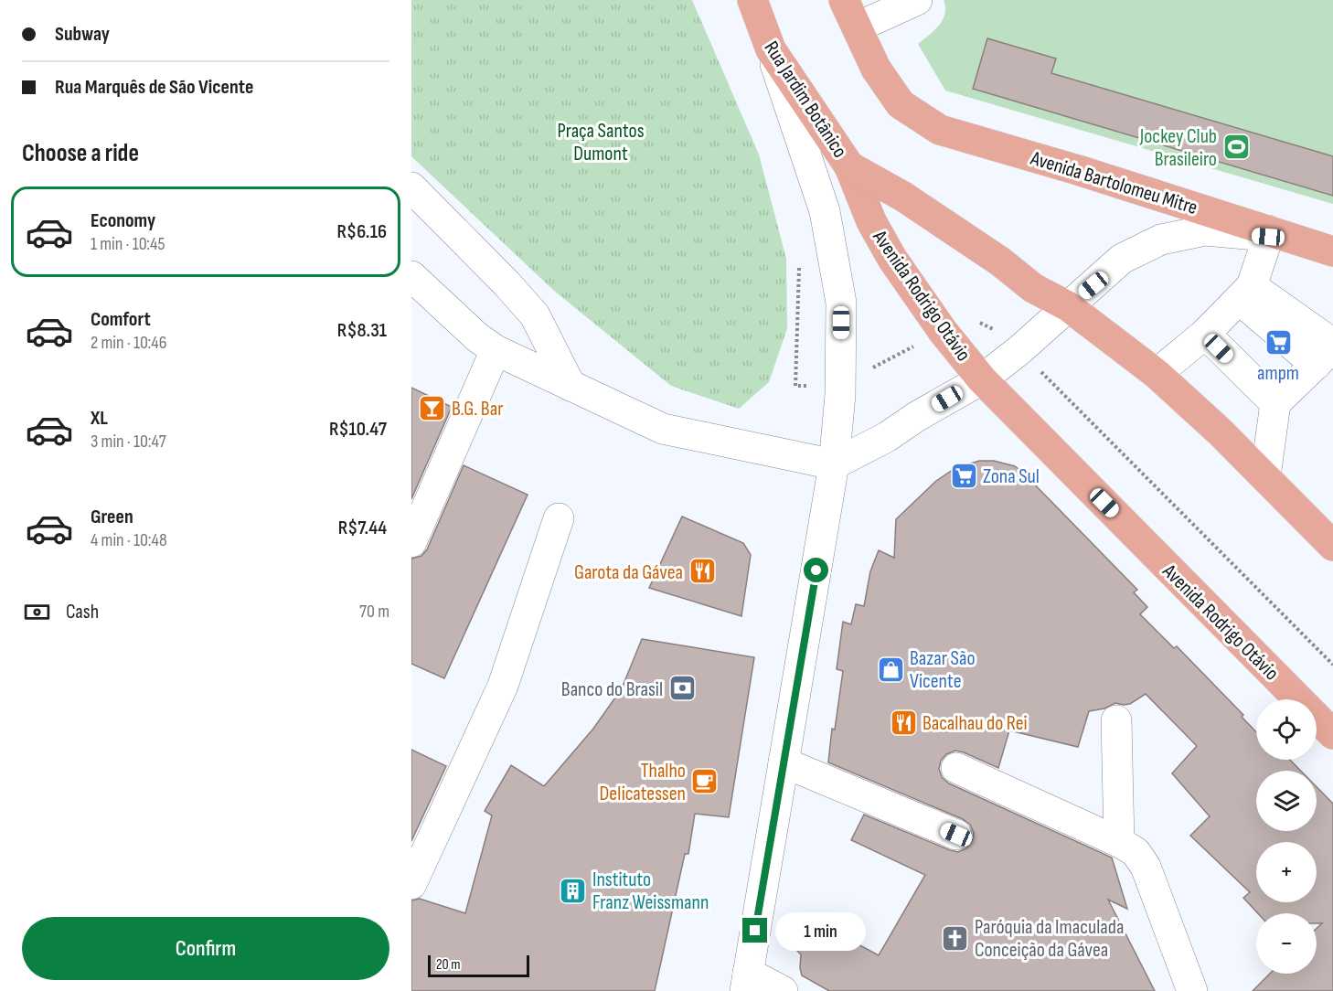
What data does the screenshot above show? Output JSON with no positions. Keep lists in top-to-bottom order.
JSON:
{
  "streets": {
    "main road": ["Rua Jardim Botânico", "Avenida Bartolomeu Mitre", "Avenida Rodrigo Otávio"]
  },
  "crossings": [
    ["Rua Jardim Botânico", "Avenida Rodrigo Otávio"]
  ],
  "parks": ["Praça Santos Dumont"],
  "places": {
    "sports": ["Jockey Club Brasileiro"],
    "supermarket": ["ampm", "Zona Sul"],
    "bar": ["B.G. Bar"],
    "restaurant": ["Garota da Gávea", "Bacalhau do Rei"],
    "shop": ["Bazar São Vicente"],
    "bank": ["Banco do Brasil"],
    "cafe": ["Thalho Delicatessen"],
    "building": ["Instituto Franz Weissmann"],
    "church": ["Paróquia da Imaculada Conceição da Gávea"]
  },
  "scale_bar": "20 m",
  "page": {
    "banner": ["Subway", "Rua Marquês de São Vicente"],
    "heading": "Choose a ride",
    "list": [
      {
        "name": "Economy",
        "note": "1 min · 10:45",
        "value": "R$6.16"
      },
      {
        "name": "Comfort",
        "note": "2 min · 10:46",
        "value": "R$8.31"
      },
      {
        "name": "XL",
        "note": "3 min · 10:47",
        "value": "R$10.47"
      },
      {
        "name": "Green",
        "note": "4 min · 10:48",
        "value": "R$7.44"
      }
    ],
    "pay": ["Cash", "70 m"],
    "map_buttons": ["+", "−"],
    "buttons": "Confirm",
    "bubble": "1 min",
    "scale": "20 m"
  }
}
